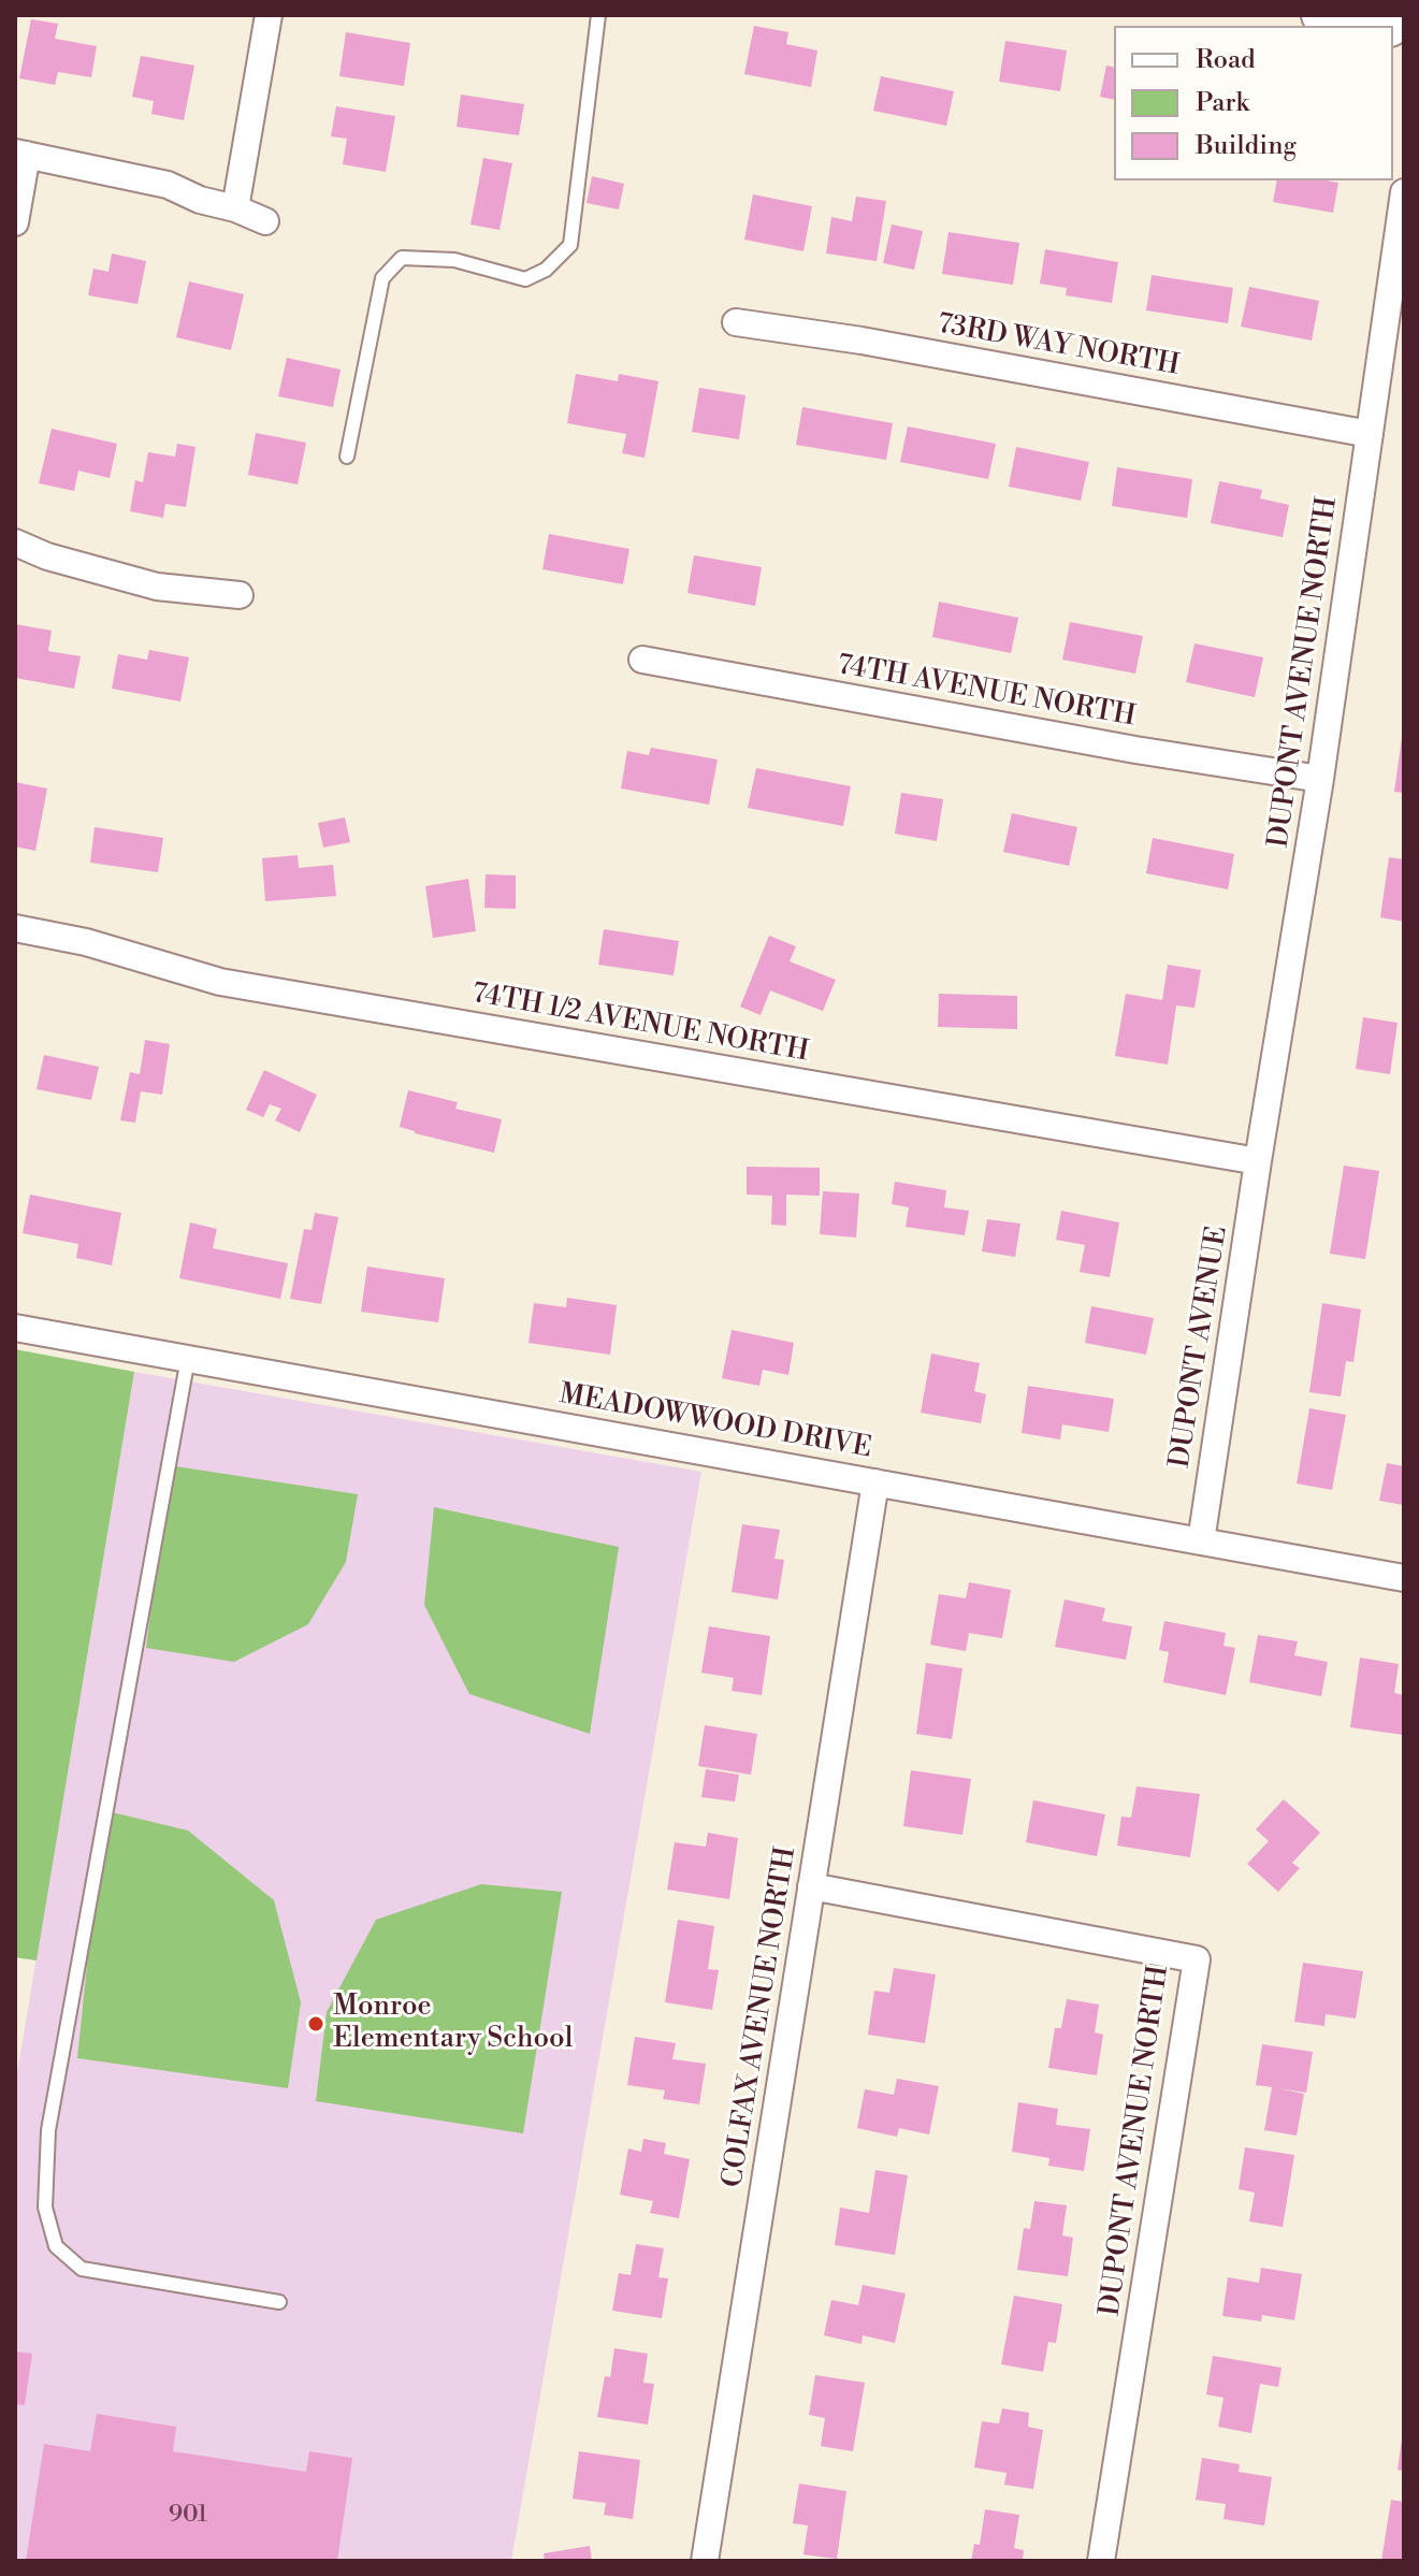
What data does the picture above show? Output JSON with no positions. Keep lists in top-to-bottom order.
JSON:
{
  "streets": {
    "street": [
      "73RD WAY NORTH",
      "DUPONT AVENUE NORTH",
      "74TH AVENUE NORTH",
      "74TH 1/2 AVENUE NORTH",
      "DUPONT AVENUE",
      "MEADOWWOOD DRIVE",
      "COLFAX AVENUE NORTH"
    ]
  },
  "crossings": [
    ["73RD WAY NORTH", "DUPONT AVENUE NORTH"],
    ["DUPONT AVENUE NORTH", "74TH AVENUE NORTH"],
    ["DUPONT AVENUE NORTH", "74TH 1/2 AVENUE NORTH"],
    ["DUPONT AVENUE NORTH", "DUPONT AVENUE"],
    ["DUPONT AVENUE NORTH", "COLFAX AVENUE NORTH"],
    ["74TH 1/2 AVENUE NORTH", "DUPONT AVENUE"],
    ["DUPONT AVENUE", "MEADOWWOOD DRIVE"],
    ["MEADOWWOOD DRIVE", "COLFAX AVENUE NORTH"]
  ],
  "places": ["Monroe Elementary School"],
  "house_numbers": ["901"],
  "legend": ["Road", "Park", "Building"]
}
